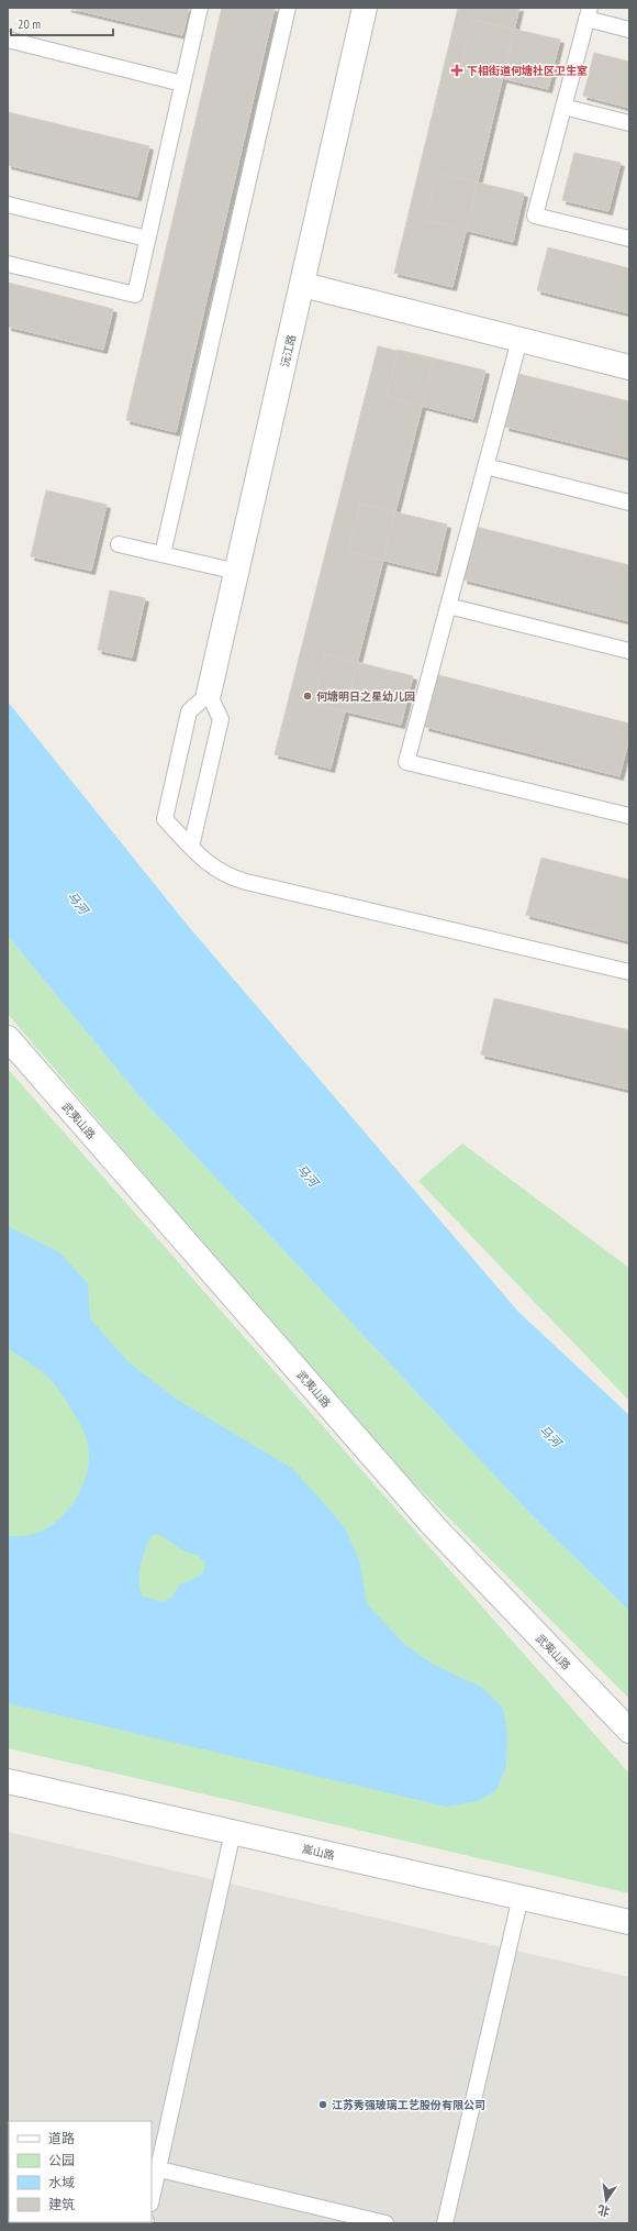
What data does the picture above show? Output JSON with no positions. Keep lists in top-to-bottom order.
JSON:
{
  "streets": {
    "street": ["沅江路", "武夷山路", "嵩山路"]
  },
  "water": ["马河"],
  "places": {
    "health": ["下相街道何塘社区卫生室"],
    "other": ["何塘明日之星幼儿园", "江苏秀强玻璃工艺股份有限公司"]
  },
  "legend": [
    "道路",
    "公园",
    "水域",
    "建筑"
  ],
  "scale_bar": "20 m",
  "north": "bottom"
}
